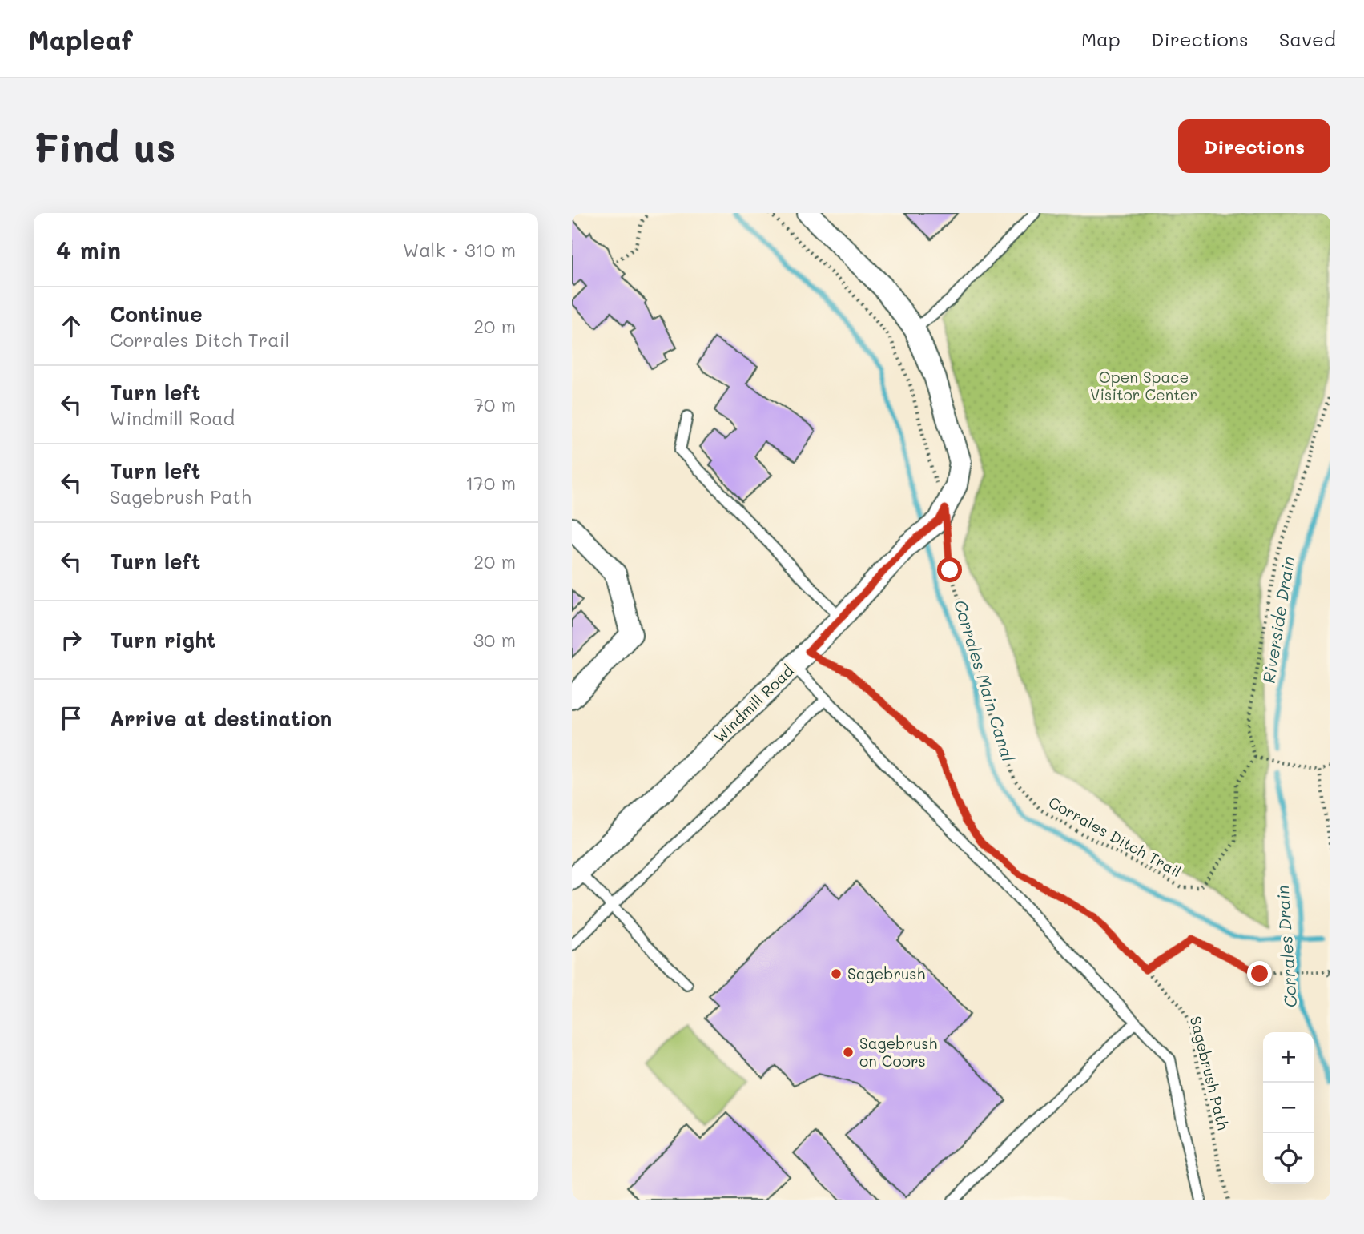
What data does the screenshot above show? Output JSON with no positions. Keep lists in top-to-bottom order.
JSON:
{
  "streets": {
    "street": ["Windmill Road"],
    "path": ["Corrales Ditch Trail", "Sagebrush Path"]
  },
  "crossings": [
    ["Windmill Road", "Corrales Ditch Trail"]
  ],
  "water": ["Riverside Drain", "Corrales Main Canal", "Corrales Drain"],
  "parks": ["Open Space Visitor Center"],
  "places": ["Sagebrush", "Sagebrush on Coors"],
  "page": {
    "header": "Mapleaf",
    "nav": ["Map", "Directions", "Saved"],
    "buttons": "Directions",
    "title": "Find us",
    "heading": ["4 min", "Walk · 310 m"],
    "list": [
      ["Continue", "Corrales Ditch Trail", "20 m"],
      ["Turn left", "Windmill Road", "70 m"],
      ["Turn left", "Sagebrush Path", "170 m"],
      ["Turn left", "20 m"],
      ["Turn right", "30 m"],
      "Arrive at destination"
    ],
    "map_buttons": ["+", "−"]
  }
}
